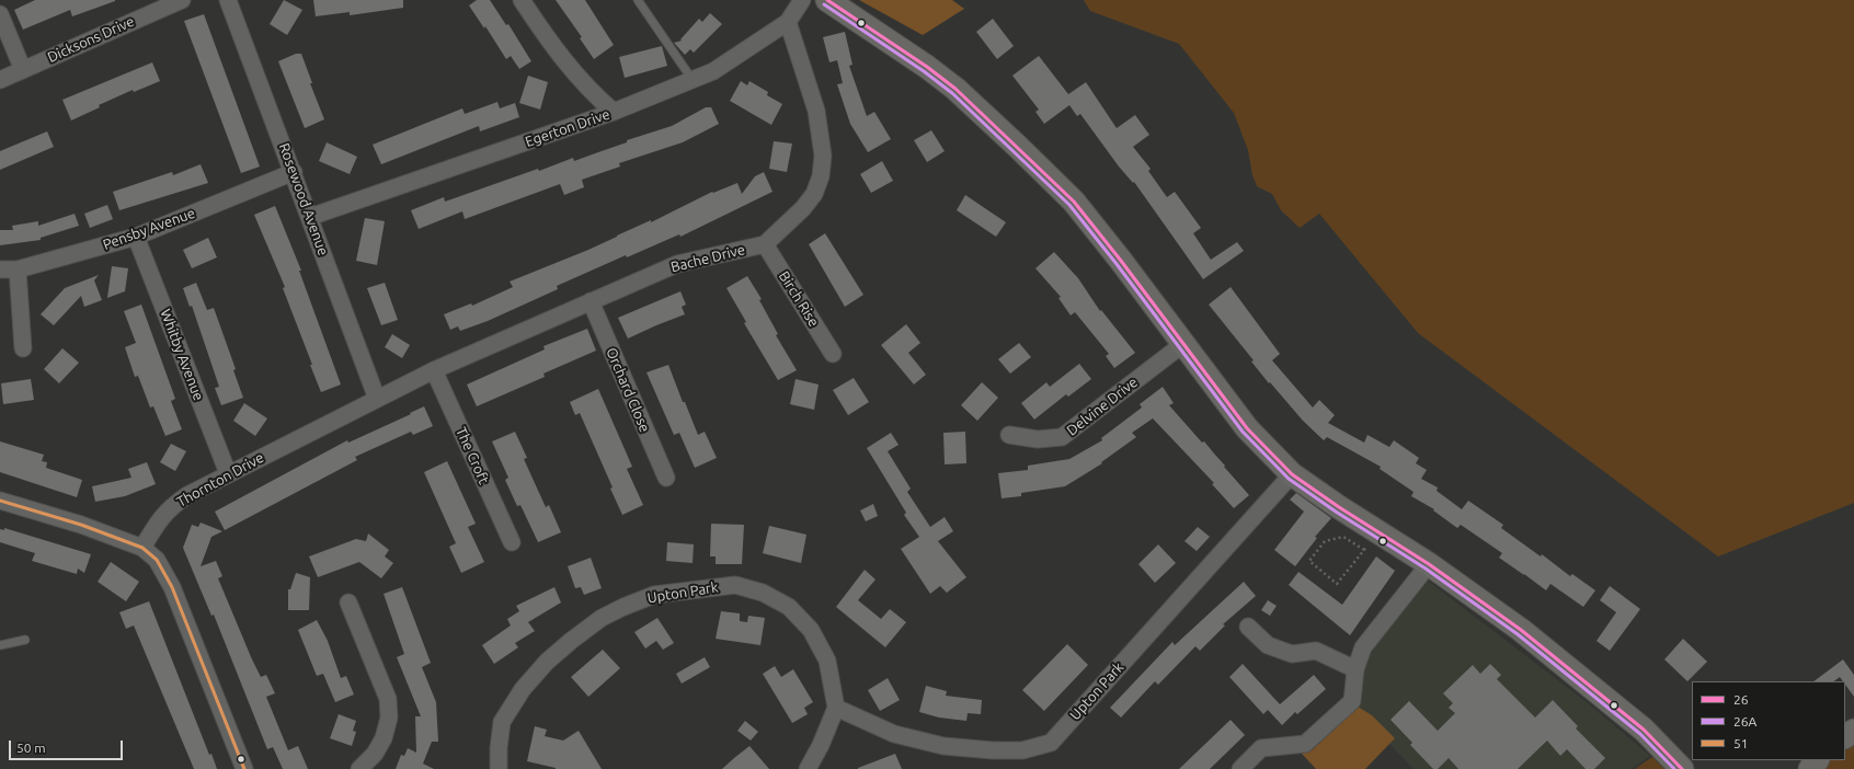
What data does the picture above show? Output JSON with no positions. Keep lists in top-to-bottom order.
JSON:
{
  "streets": {
    "street": [
      "Dicksons Drive",
      "Egerton Drive",
      "Rosewood Avenue",
      "Pensby Avenue",
      "Bache Drive",
      "Birch Rise",
      "Whitby Avenue",
      "Orchard Close",
      "Delvine Drive",
      "The Croft",
      "Thornton Drive",
      "Upton Park"
    ]
  },
  "crossings": [
    ["Egerton Drive", "Rosewood Avenue"],
    ["Egerton Drive", "Bache Drive"],
    ["Rosewood Avenue", "Pensby Avenue"],
    ["Rosewood Avenue", "Bache Drive"],
    ["Rosewood Avenue", "Thornton Drive"],
    ["Pensby Avenue", "Whitby Avenue"],
    ["Bache Drive", "Birch Rise"],
    ["Bache Drive", "Orchard Close"],
    ["Bache Drive", "The Croft"],
    ["Bache Drive", "Thornton Drive"],
    ["Whitby Avenue", "Thornton Drive"]
  ],
  "lines": ["transit line 26", "transit line 26A", "transit line 51"],
  "legend": ["26", "26A", "51"],
  "scale_bar": "50 m"
}
